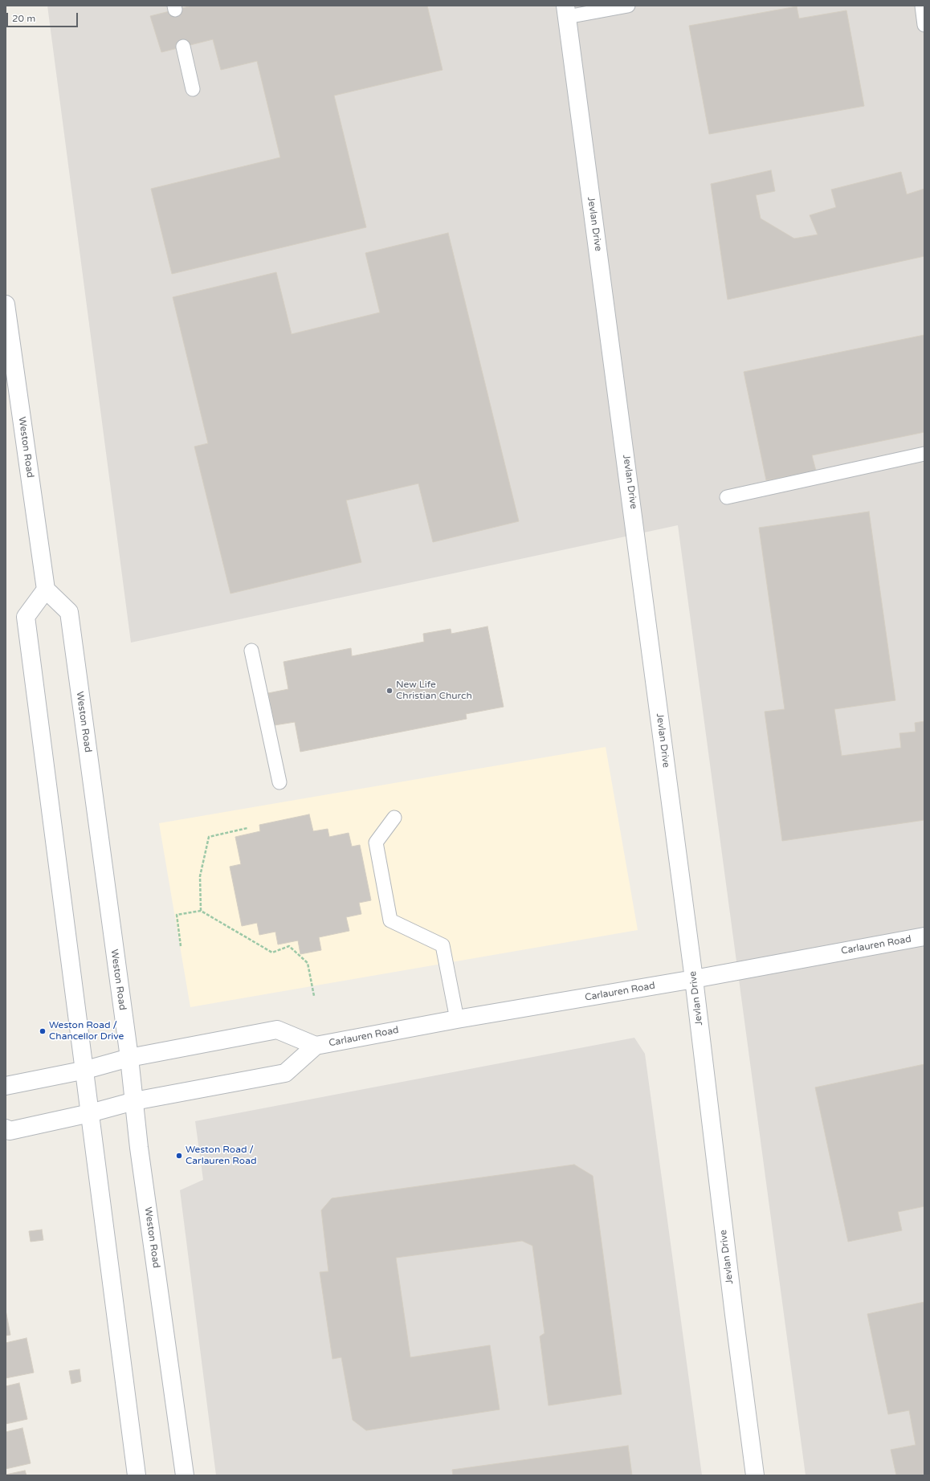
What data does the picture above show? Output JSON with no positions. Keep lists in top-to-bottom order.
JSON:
{
  "streets": {
    "street": ["Jevlan Drive", "Weston Road", "Carlauren Road"]
  },
  "crossings": [
    ["Jevlan Drive", "Carlauren Road"],
    ["Weston Road", "Carlauren Road"]
  ],
  "places": ["New Life Christian Church", "Weston Road / Chancellor Drive", "Weston Road / Carlauren Road"],
  "scale_bar": "20 m"
}
